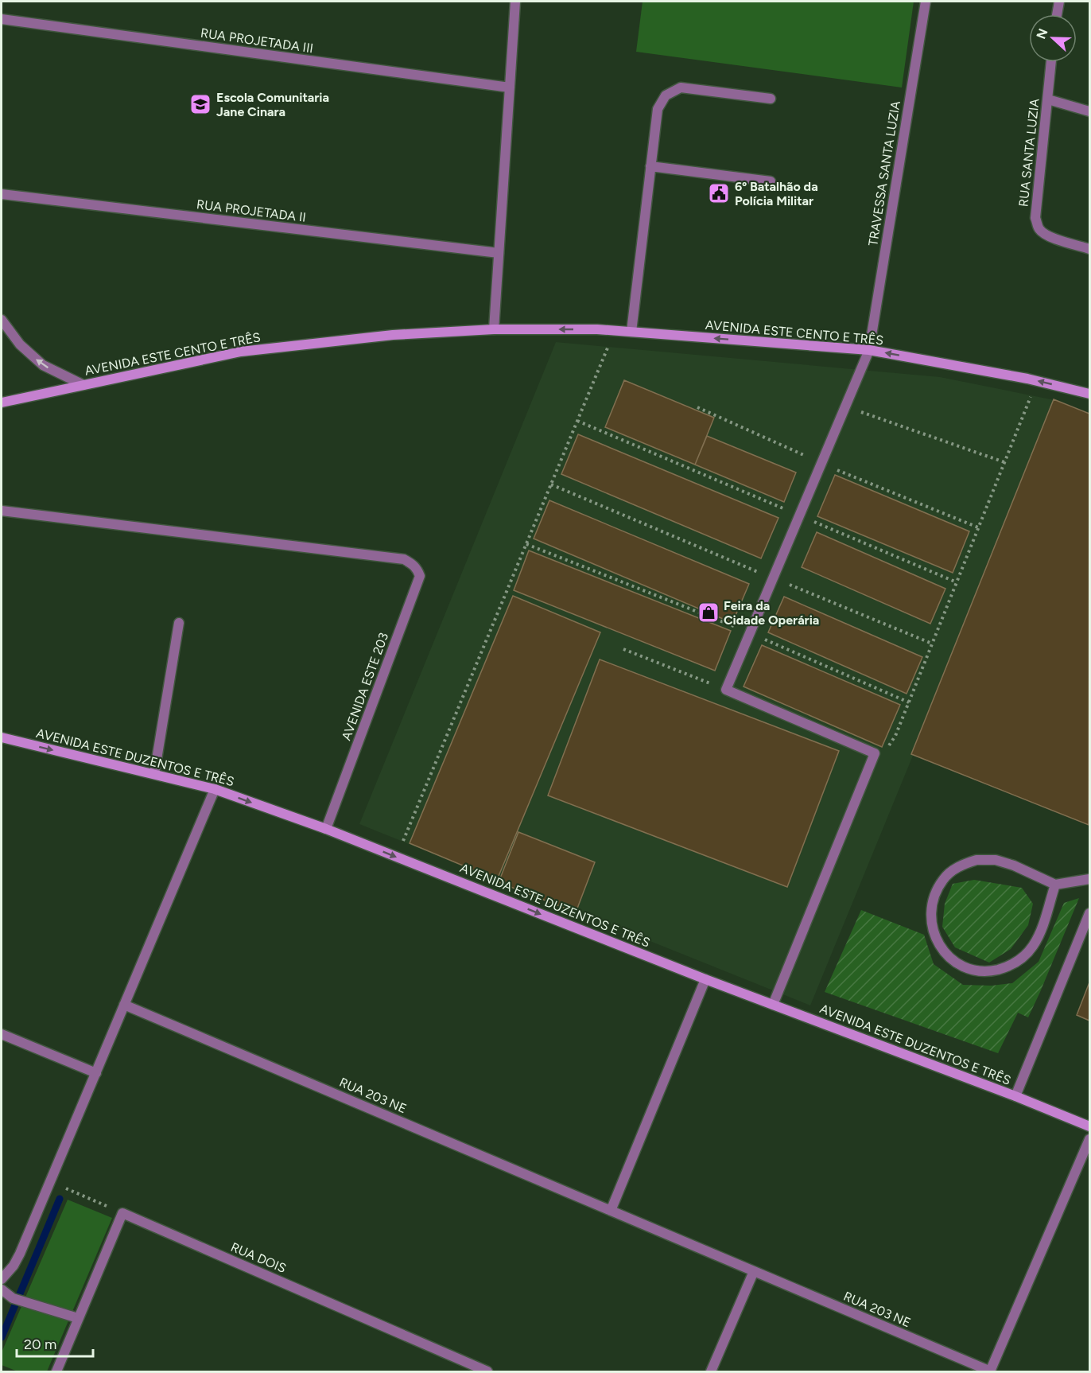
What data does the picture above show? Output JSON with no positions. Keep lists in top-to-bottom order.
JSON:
{
  "streets": {
    "main road": ["AVENIDA ESTE CENTO E TRÊS", "AVENIDA ESTE DUZENTOS E TRÊS"],
    "street": [
      "RUA PROJETADA III",
      "RUA SANTA LUZIA",
      "TRAVESSA SANTA LUZIA",
      "RUA PROJETADA II",
      "AVENIDA ESTE 203",
      "RUA 203 NE",
      "RUA DOIS"
    ]
  },
  "crossings": [
    ["TRAVESSA SANTA LUZIA", "AVENIDA ESTE CENTO E TRÊS"],
    ["AVENIDA ESTE 203", "AVENIDA ESTE DUZENTOS E TRÊS"]
  ],
  "one_way": ["AVENIDA ESTE CENTO E TRÊS", "AVENIDA ESTE DUZENTOS E TRÊS"],
  "places": {
    "school or university": ["Escola Comunitaria Jane Cinara"],
    "public building": ["6º Batalhão da Polícia Militar"],
    "shop": ["Feira da Cidade Operária"]
  },
  "scale_bar": "20 m",
  "north": "left"
}
